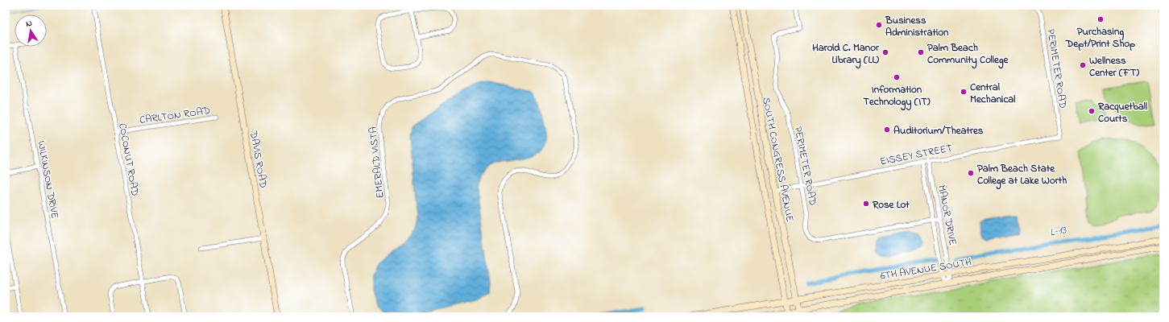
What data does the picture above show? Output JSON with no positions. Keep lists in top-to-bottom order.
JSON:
{
  "streets": {
    "street": [
      "PERIMETER ROAD",
      "CARLTON ROAD",
      "EISSEY STREET",
      "COCONUT ROAD",
      "DAVIS ROAD",
      "SOUTH CONGRESS AVENUE",
      "EMERALD VISTA",
      "WILKINSON DRIVE",
      "MANOR DRIVE",
      "6TH AVENUE SOUTH"
    ]
  },
  "crossings": [
    ["PERIMETER ROAD", "EISSEY STREET"],
    ["PERIMETER ROAD", "MANOR DRIVE"],
    ["CARLTON ROAD", "COCONUT ROAD"],
    ["EISSEY STREET", "SOUTH CONGRESS AVENUE"],
    ["EISSEY STREET", "MANOR DRIVE"],
    ["SOUTH CONGRESS AVENUE", "6TH AVENUE SOUTH"],
    ["MANOR DRIVE", "6TH AVENUE SOUTH"]
  ],
  "water": ["L-13"],
  "places": [
    "Purchasing Dept/Print Shop",
    "Business Administration",
    "Harold C. Manor Library (LL)",
    "Palm Beach Community College",
    "Wellness Center (FT)",
    "Information Technology (IT)",
    "Central Mechanical",
    "Racquetball Courts",
    "Auditorium/Theatres",
    "Palm Beach State College at Lake Worth",
    "Rose Lot"
  ],
  "north": "top"
}
